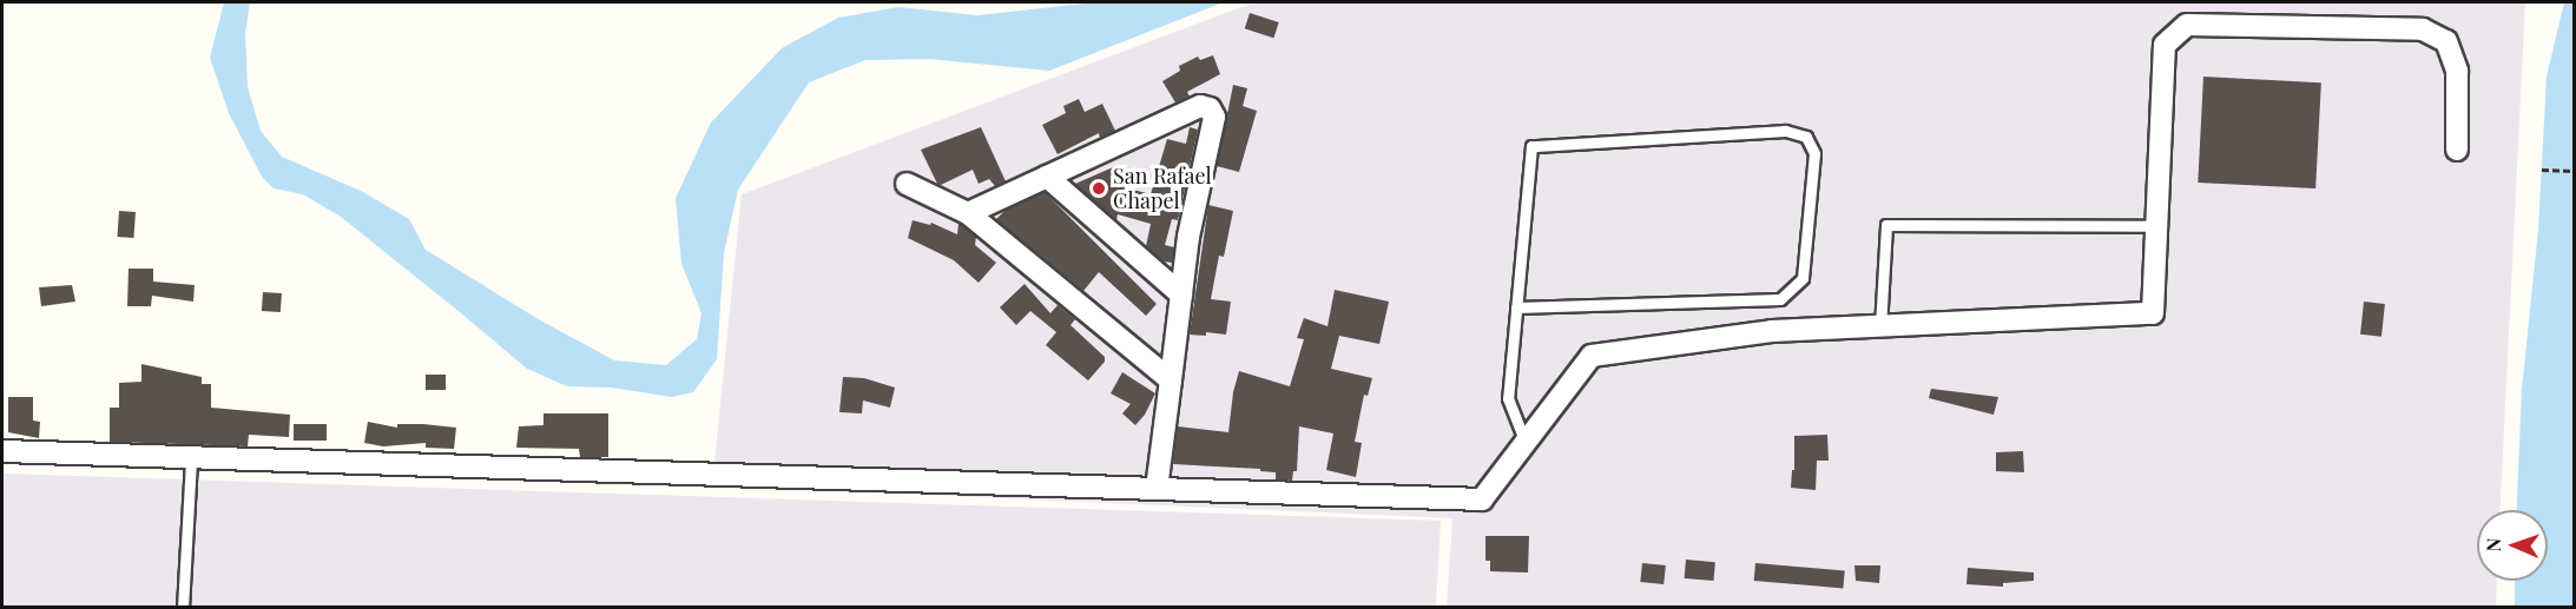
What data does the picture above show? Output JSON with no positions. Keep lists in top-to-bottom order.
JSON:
{
  "places": ["San Rafael Chapel"],
  "north": "left"
}
